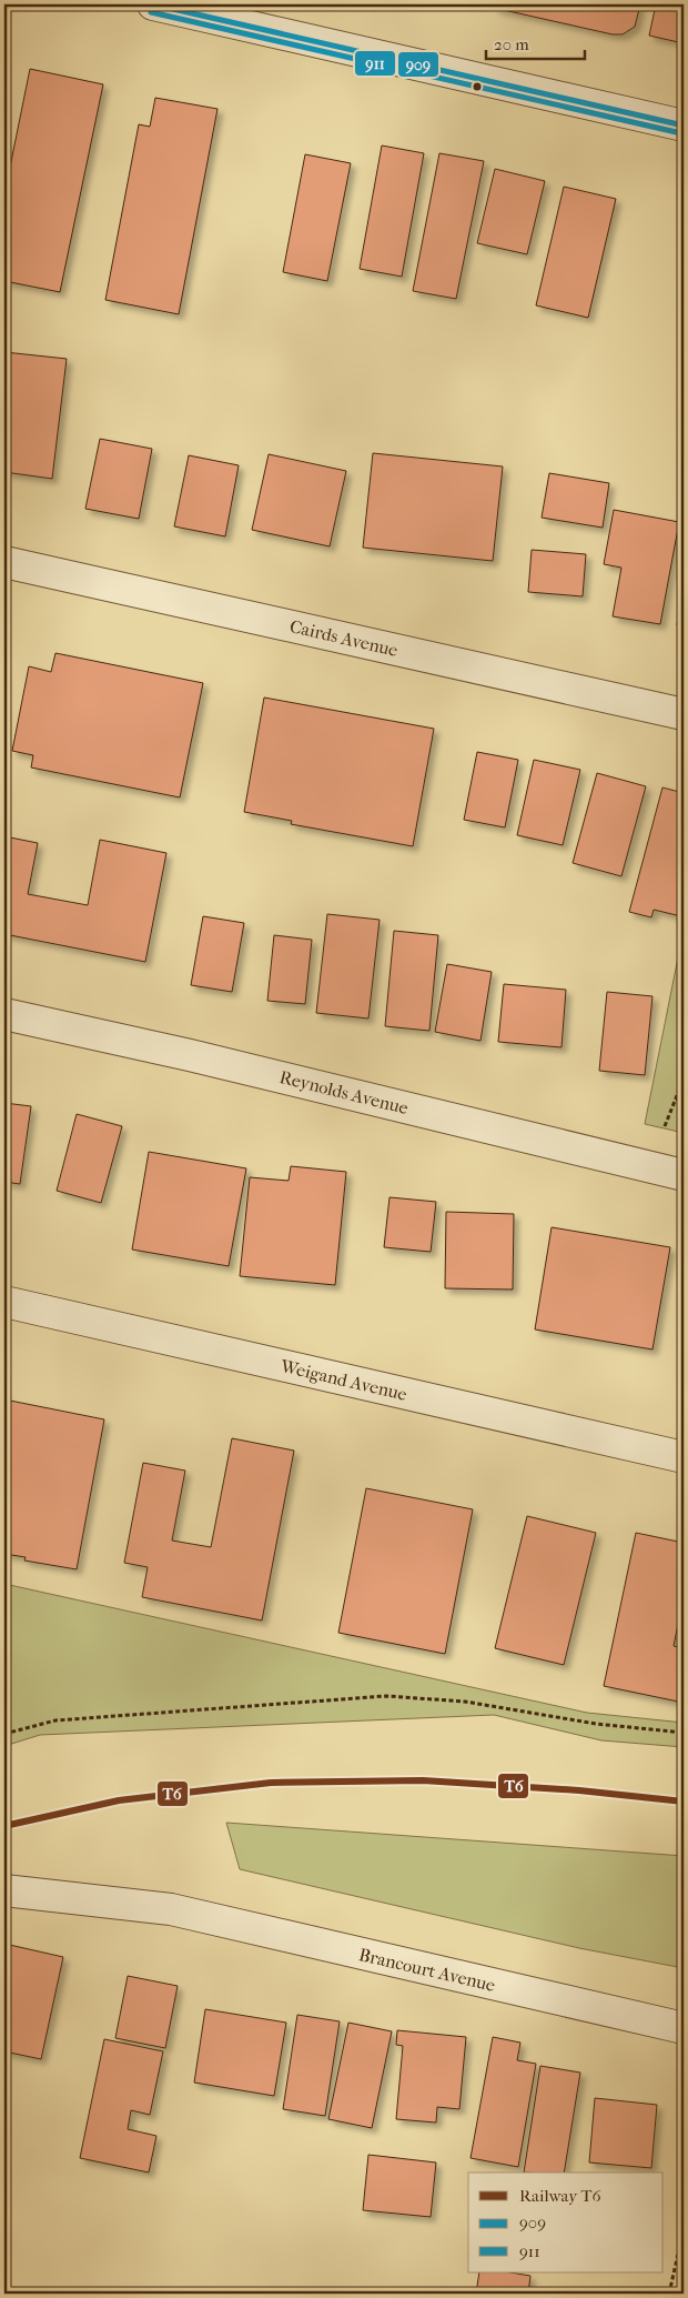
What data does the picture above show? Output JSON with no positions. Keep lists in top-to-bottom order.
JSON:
{
  "streets": {
    "street": [
      "Cairds Avenue",
      "Reynolds Avenue",
      "Weigand Avenue",
      "Brancourt Avenue"
    ]
  },
  "lines": ["transit line 909", "transit line 911", "rail line T6"],
  "legend": ["Railway T6", "909", "911"],
  "scale_bar": "20 m"
}
